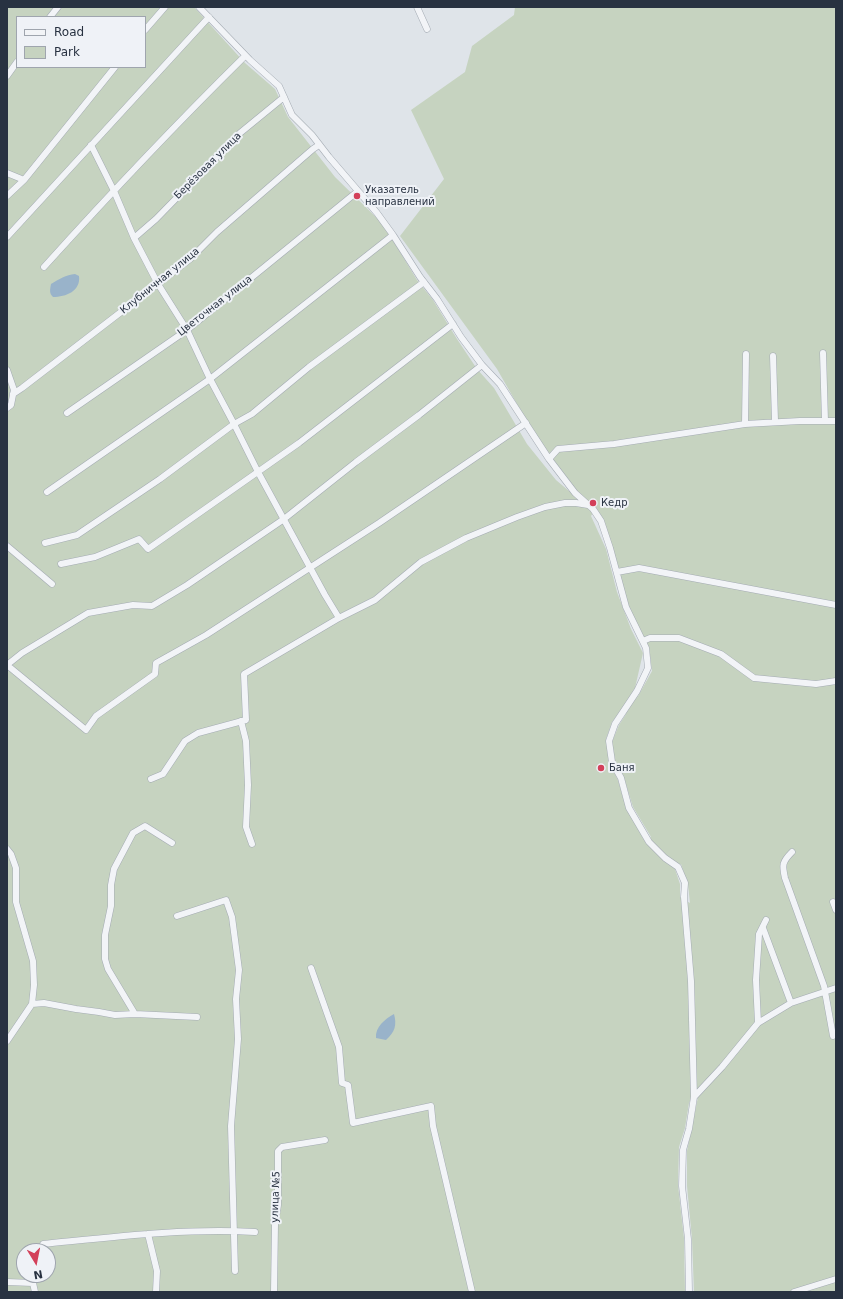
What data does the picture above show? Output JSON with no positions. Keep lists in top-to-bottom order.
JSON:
{
  "streets": {
    "street": [
      "Берёзовая улица",
      "Клубничная улица",
      "Цветочная улица",
      "улица №5"
    ]
  },
  "places": ["Указатель направлений", "Кедр", "Баня"],
  "legend": ["Road", "Park"],
  "north": "bottom"
}
